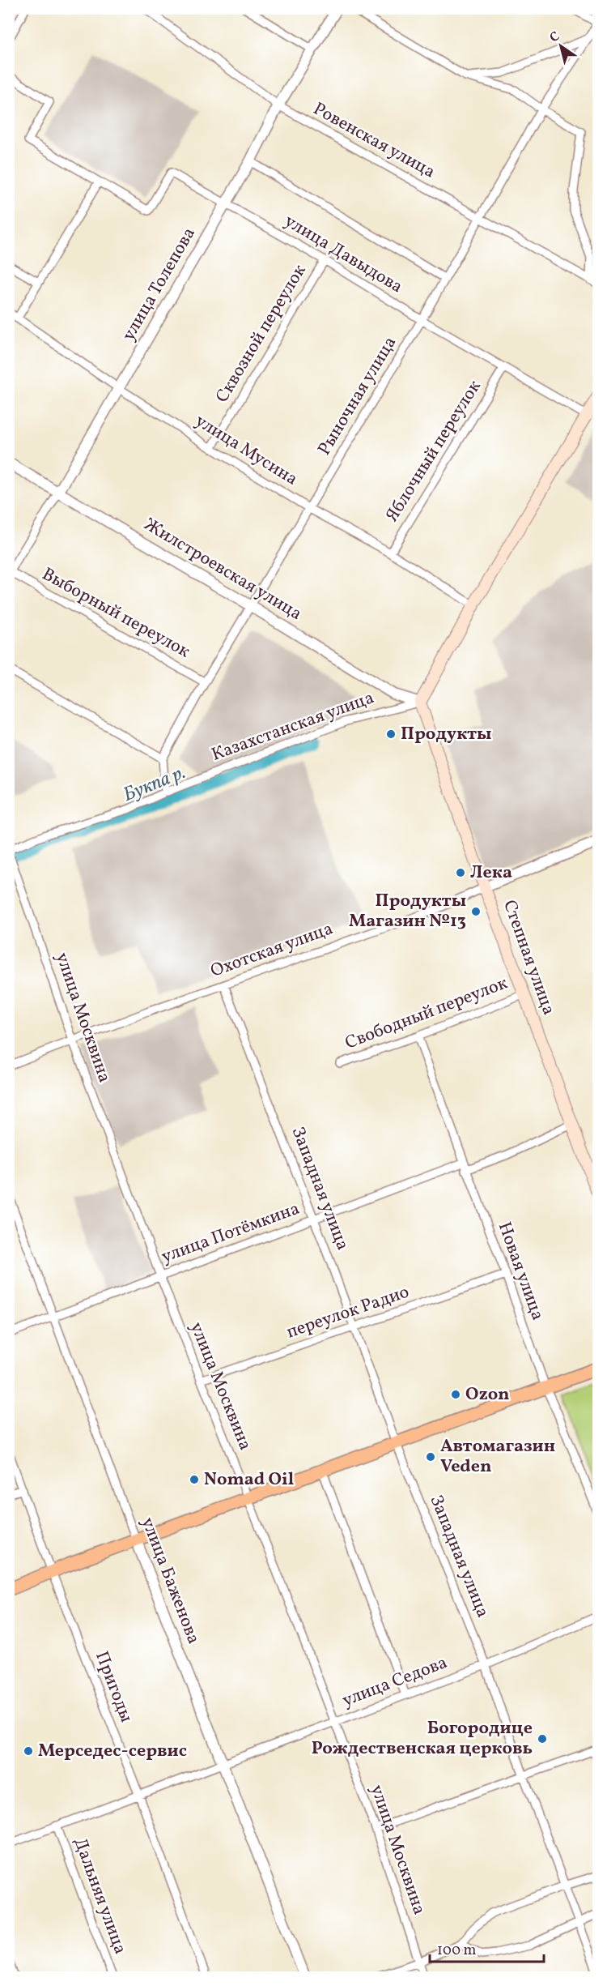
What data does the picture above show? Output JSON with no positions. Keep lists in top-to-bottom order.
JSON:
{
  "streets": {
    "main road": ["Степная улица"],
    "street": [
      "Ровенская улица",
      "улица Давыдова",
      "улица Толепова",
      "Сквозной переулок",
      "Рыночная улица",
      "улица Мусина",
      "Яблочный переулок",
      "Жилстроевская улица",
      "Выборный переулок",
      "Казахстанская улица",
      "Охотская улица",
      "Свободный переулок",
      "улица Москвина",
      "Западная улица",
      "улица Потёмкина",
      "Новая улица",
      "переулок Радио",
      "улица Баженова",
      "улица Седова",
      "Пригоды",
      "Дальняя улица"
    ]
  },
  "crossings": [
    ["Ровенская улица", "улица Толепова"],
    ["Ровенская улица", "Рыночная улица"],
    ["улица Давыдова", "улица Толепова"],
    ["улица Давыдова", "Сквозной переулок"],
    ["улица Давыдова", "Рыночная улица"],
    ["улица Давыдова", "Яблочный переулок"],
    ["улица Толепова", "улица Мусина"],
    ["улица Толепова", "Жилстроевская улица"],
    ["улица Толепова", "Выборный переулок"],
    ["Сквозной переулок", "улица Мусина"],
    ["Рыночная улица", "улица Мусина"],
    ["Рыночная улица", "Жилстроевская улица"],
    ["Рыночная улица", "Выборный переулок"],
    ["улица Мусина", "Яблочный переулок"],
    ["Жилстроевская улица", "Казахстанская улица"],
    ["Жилстроевская улица", "Степная улица"],
    ["Казахстанская улица", "Степная улица"],
    ["Охотская улица", "Степная улица"],
    ["Охотская улица", "улица Москвина"],
    ["Охотская улица", "Западная улица"],
    ["Степная улица", "Свободный переулок"],
    ["Степная улица", "улица Потёмкина"],
    ["Свободный переулок", "Новая улица"],
    ["улица Москвина", "улица Потёмкина"],
    ["улица Москвина", "переулок Радио"],
    ["улица Москвина", "улица Седова"],
    ["Западная улица", "улица Потёмкина"],
    ["Западная улица", "переулок Радио"],
    ["Западная улица", "улица Седова"],
    ["улица Потёмкина", "Новая улица"],
    ["улица Потёмкина", "улица Баженова"],
    ["Новая улица", "переулок Радио"],
    ["улица Баженова", "улица Седова"],
    ["улица Седова", "Пригоды"],
    ["улица Седова", "Дальняя улица"]
  ],
  "water": ["Букпа р."],
  "places": [
    "Продукты",
    "Лека",
    "Продукты Магазин №13",
    "Ozon",
    "Автомагазин Veden",
    "Nomad Oil",
    "Богородице Рождественская церковь",
    "Мерседес-сервис"
  ],
  "scale_bar": "100 m",
  "north": "top left"
}
